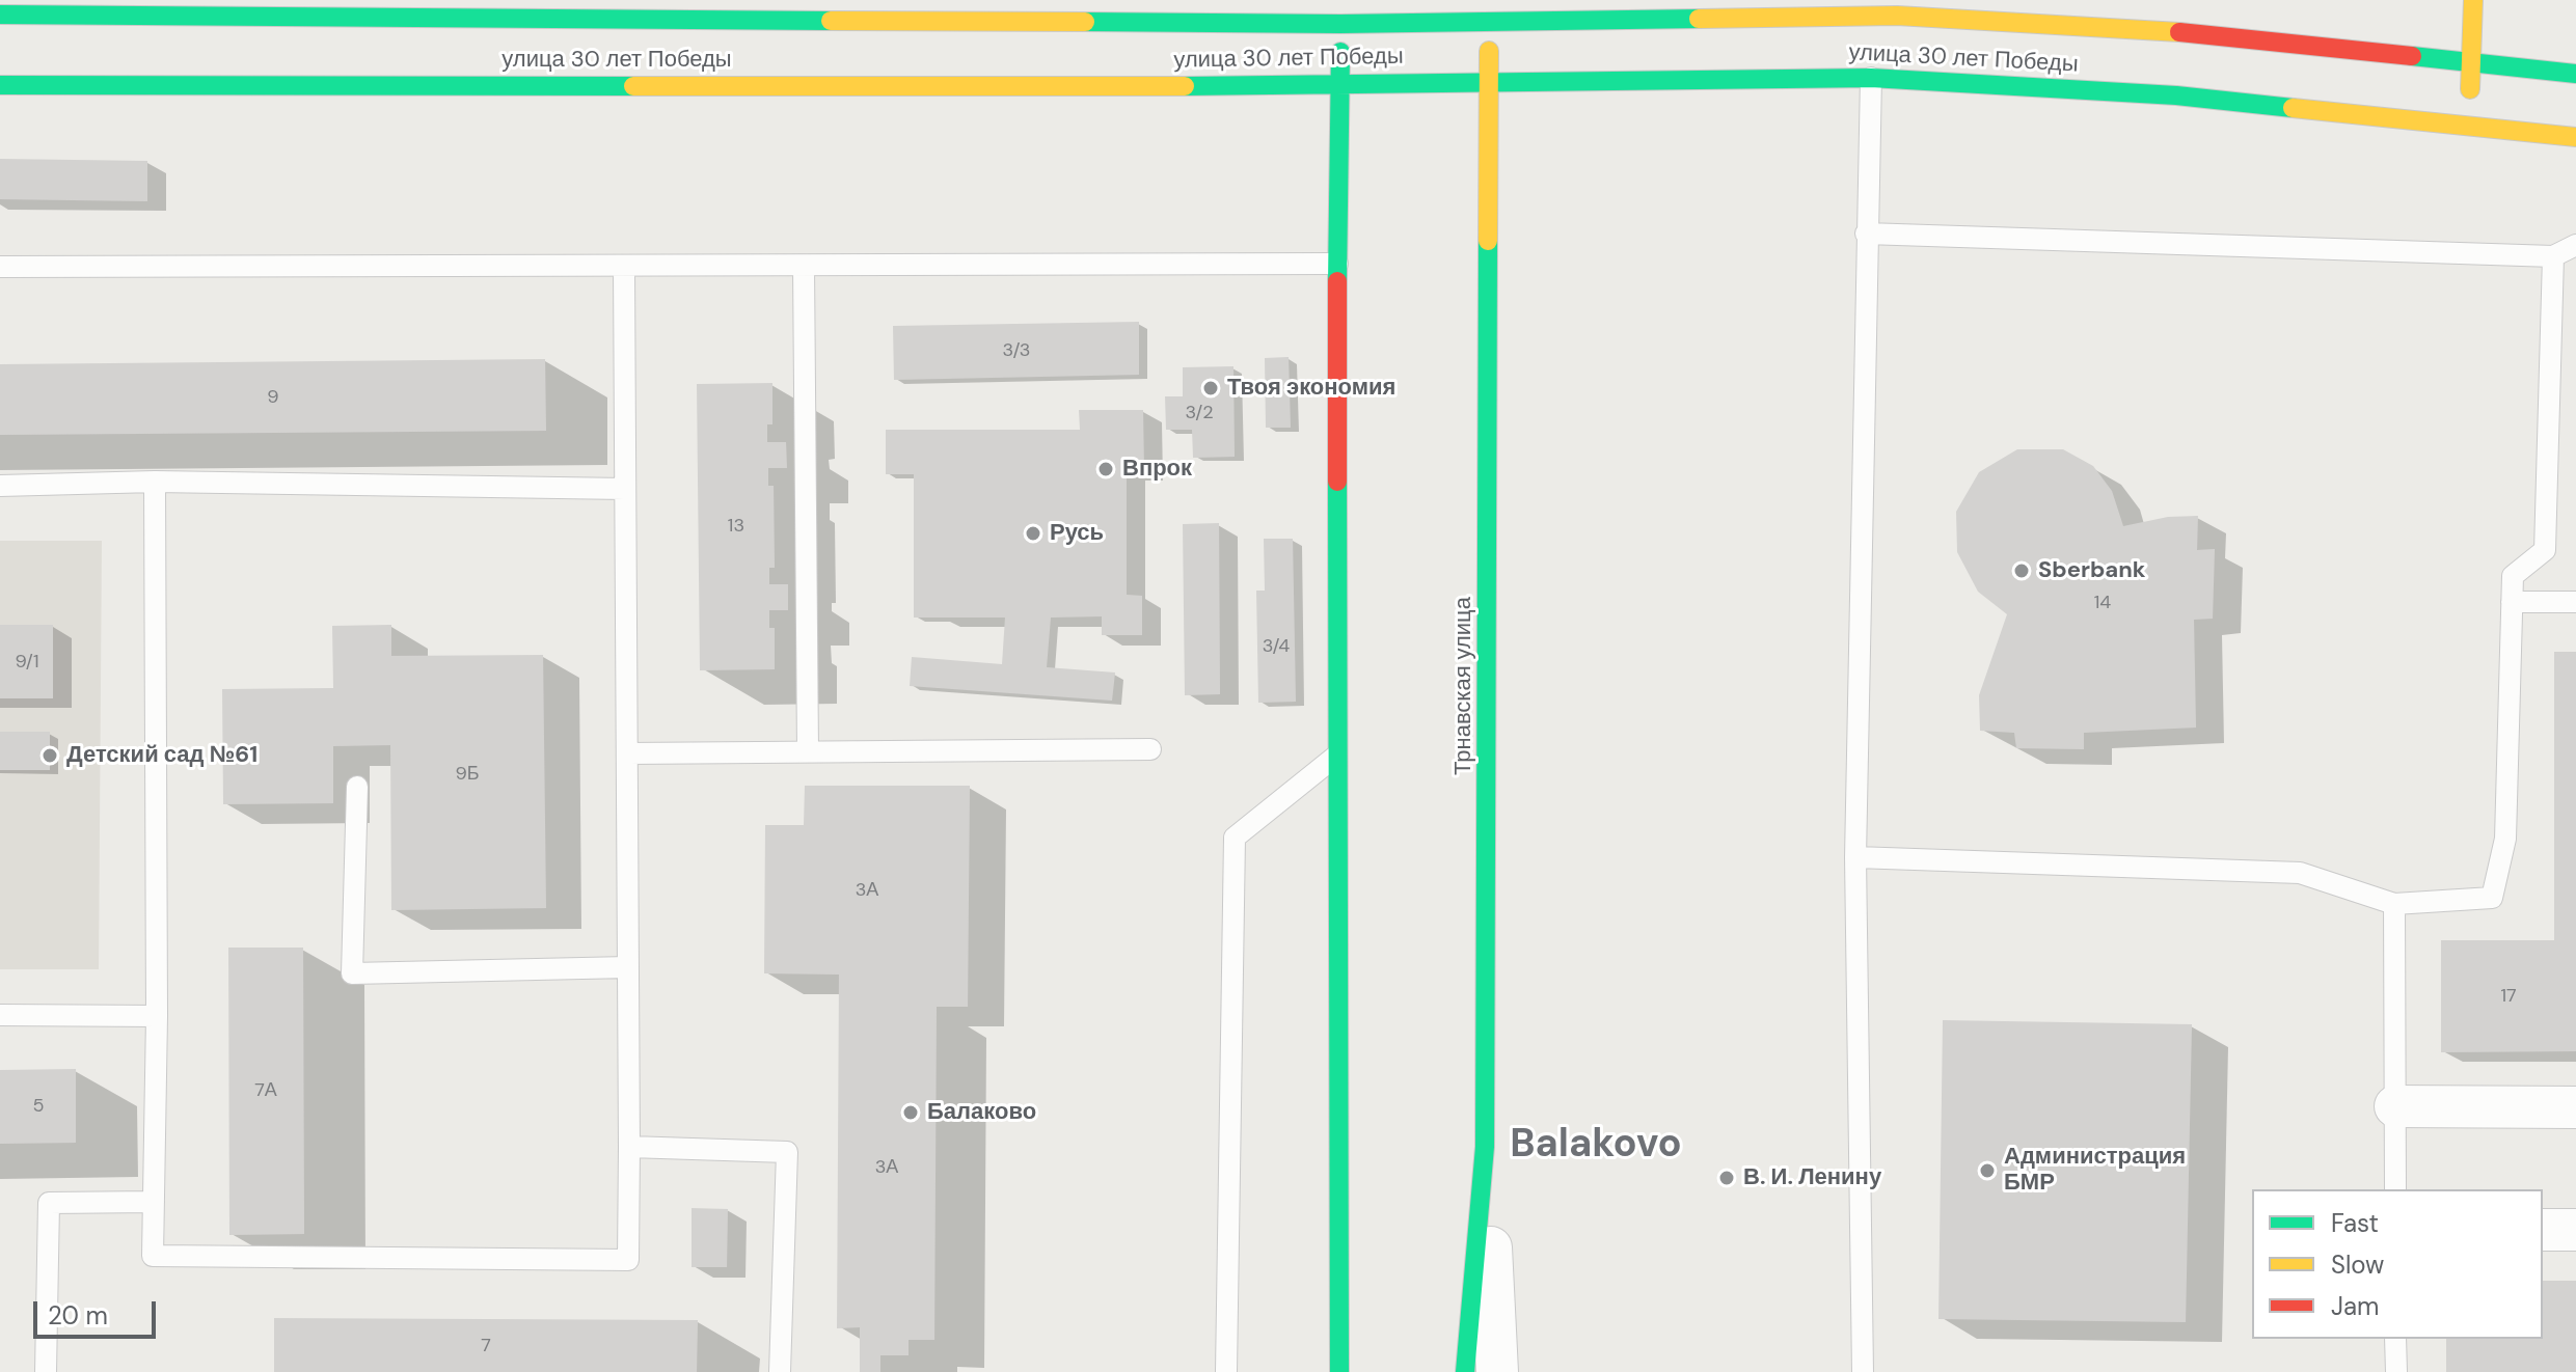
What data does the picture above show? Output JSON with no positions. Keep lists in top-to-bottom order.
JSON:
{
  "streets": {
    "main road": ["улица 30 лет Победы", "Трнавская улица"]
  },
  "crossings": [
    ["улица 30 лет Победы", "Трнавская улица"]
  ],
  "districts": ["Balakovo"],
  "places": [
    "Твоя экономия",
    "Впрок",
    "Русь",
    "Sberbank",
    "Детский сад №61",
    "Балаково",
    "Администрация БМР",
    "В. И. Ленину"
  ],
  "house_numbers": [
    "3/3",
    "9",
    "3/2",
    "13",
    "14",
    "3/4",
    "9/1",
    "9Б",
    "3А",
    "17",
    "7А",
    "5",
    "3А",
    "7"
  ],
  "legend": ["Fast", "Slow", "Jam"],
  "scale_bar": "20 m"
}
